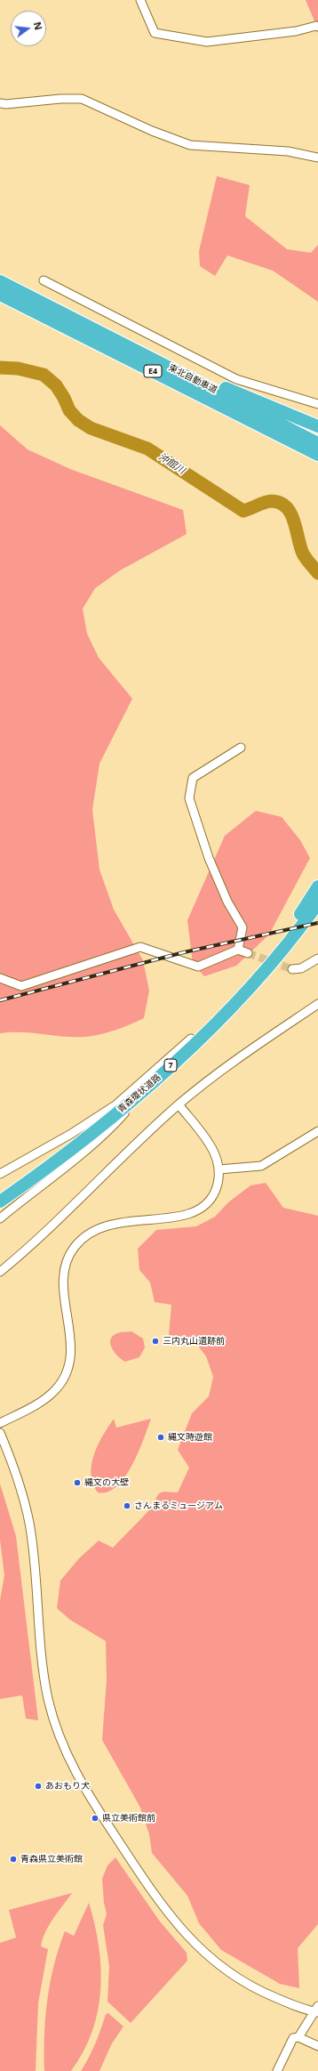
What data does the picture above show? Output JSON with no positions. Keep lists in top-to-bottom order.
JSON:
{
  "streets": {
    "highway": [
      "E4",
      "東北自動車道",
      "7",
      "青森環状道路"
    ]
  },
  "water": ["沖館川"],
  "places": [
    "三内丸山遺跡前",
    "縄文時遊館",
    "縄文の大壁",
    "さんまるミュージアム",
    "あおもり犬",
    "県立美術館前",
    "青森県立美術館"
  ],
  "north": "right"
}
